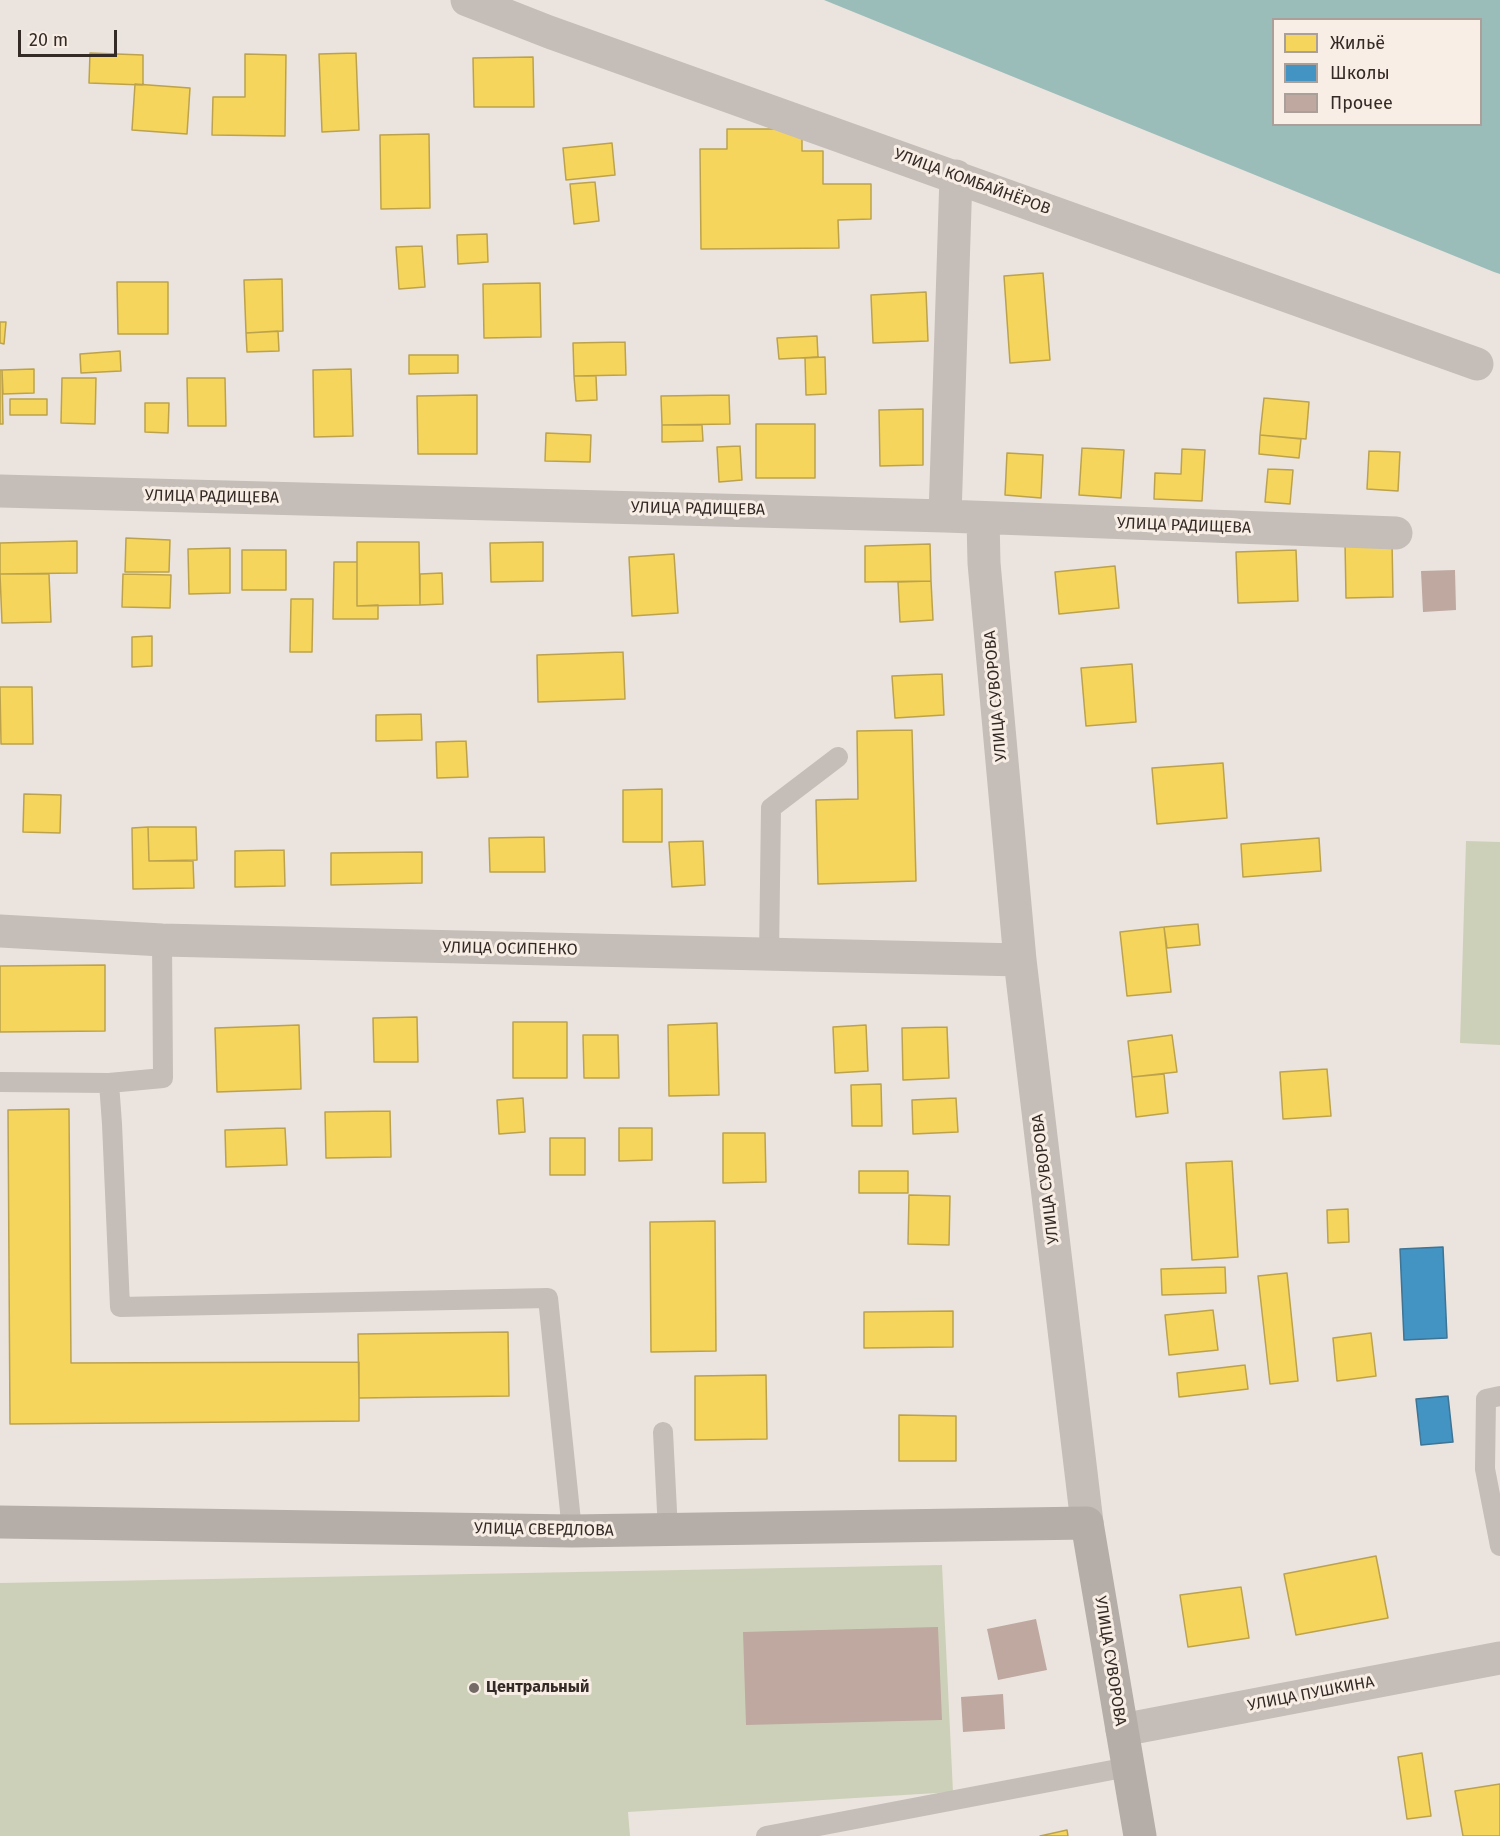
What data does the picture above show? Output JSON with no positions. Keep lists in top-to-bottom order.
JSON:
{
  "streets": {
    "street": [
      "УЛИЦА КОМБАЙНЁРОВ",
      "УЛИЦА РАДИЩЕВА",
      "УЛИЦА СУВОРОВА",
      "УЛИЦА ОСИПЕНКО",
      "УЛИЦА СВЕРДЛОВА",
      "УЛИЦА ПУШКИНА"
    ]
  },
  "crossings": [
    ["УЛИЦА РАДИЩЕВА", "УЛИЦА СУВОРОВА"],
    ["УЛИЦА СУВОРОВА", "УЛИЦА ОСИПЕНКО"],
    ["УЛИЦА СУВОРОВА", "УЛИЦА СВЕРДЛОВА"],
    ["УЛИЦА СУВОРОВА", "УЛИЦА ПУШКИНА"]
  ],
  "places": ["Центральный"],
  "legend": ["Жильё", "Школы", "Прочее"],
  "scale_bar": "20 m"
}
